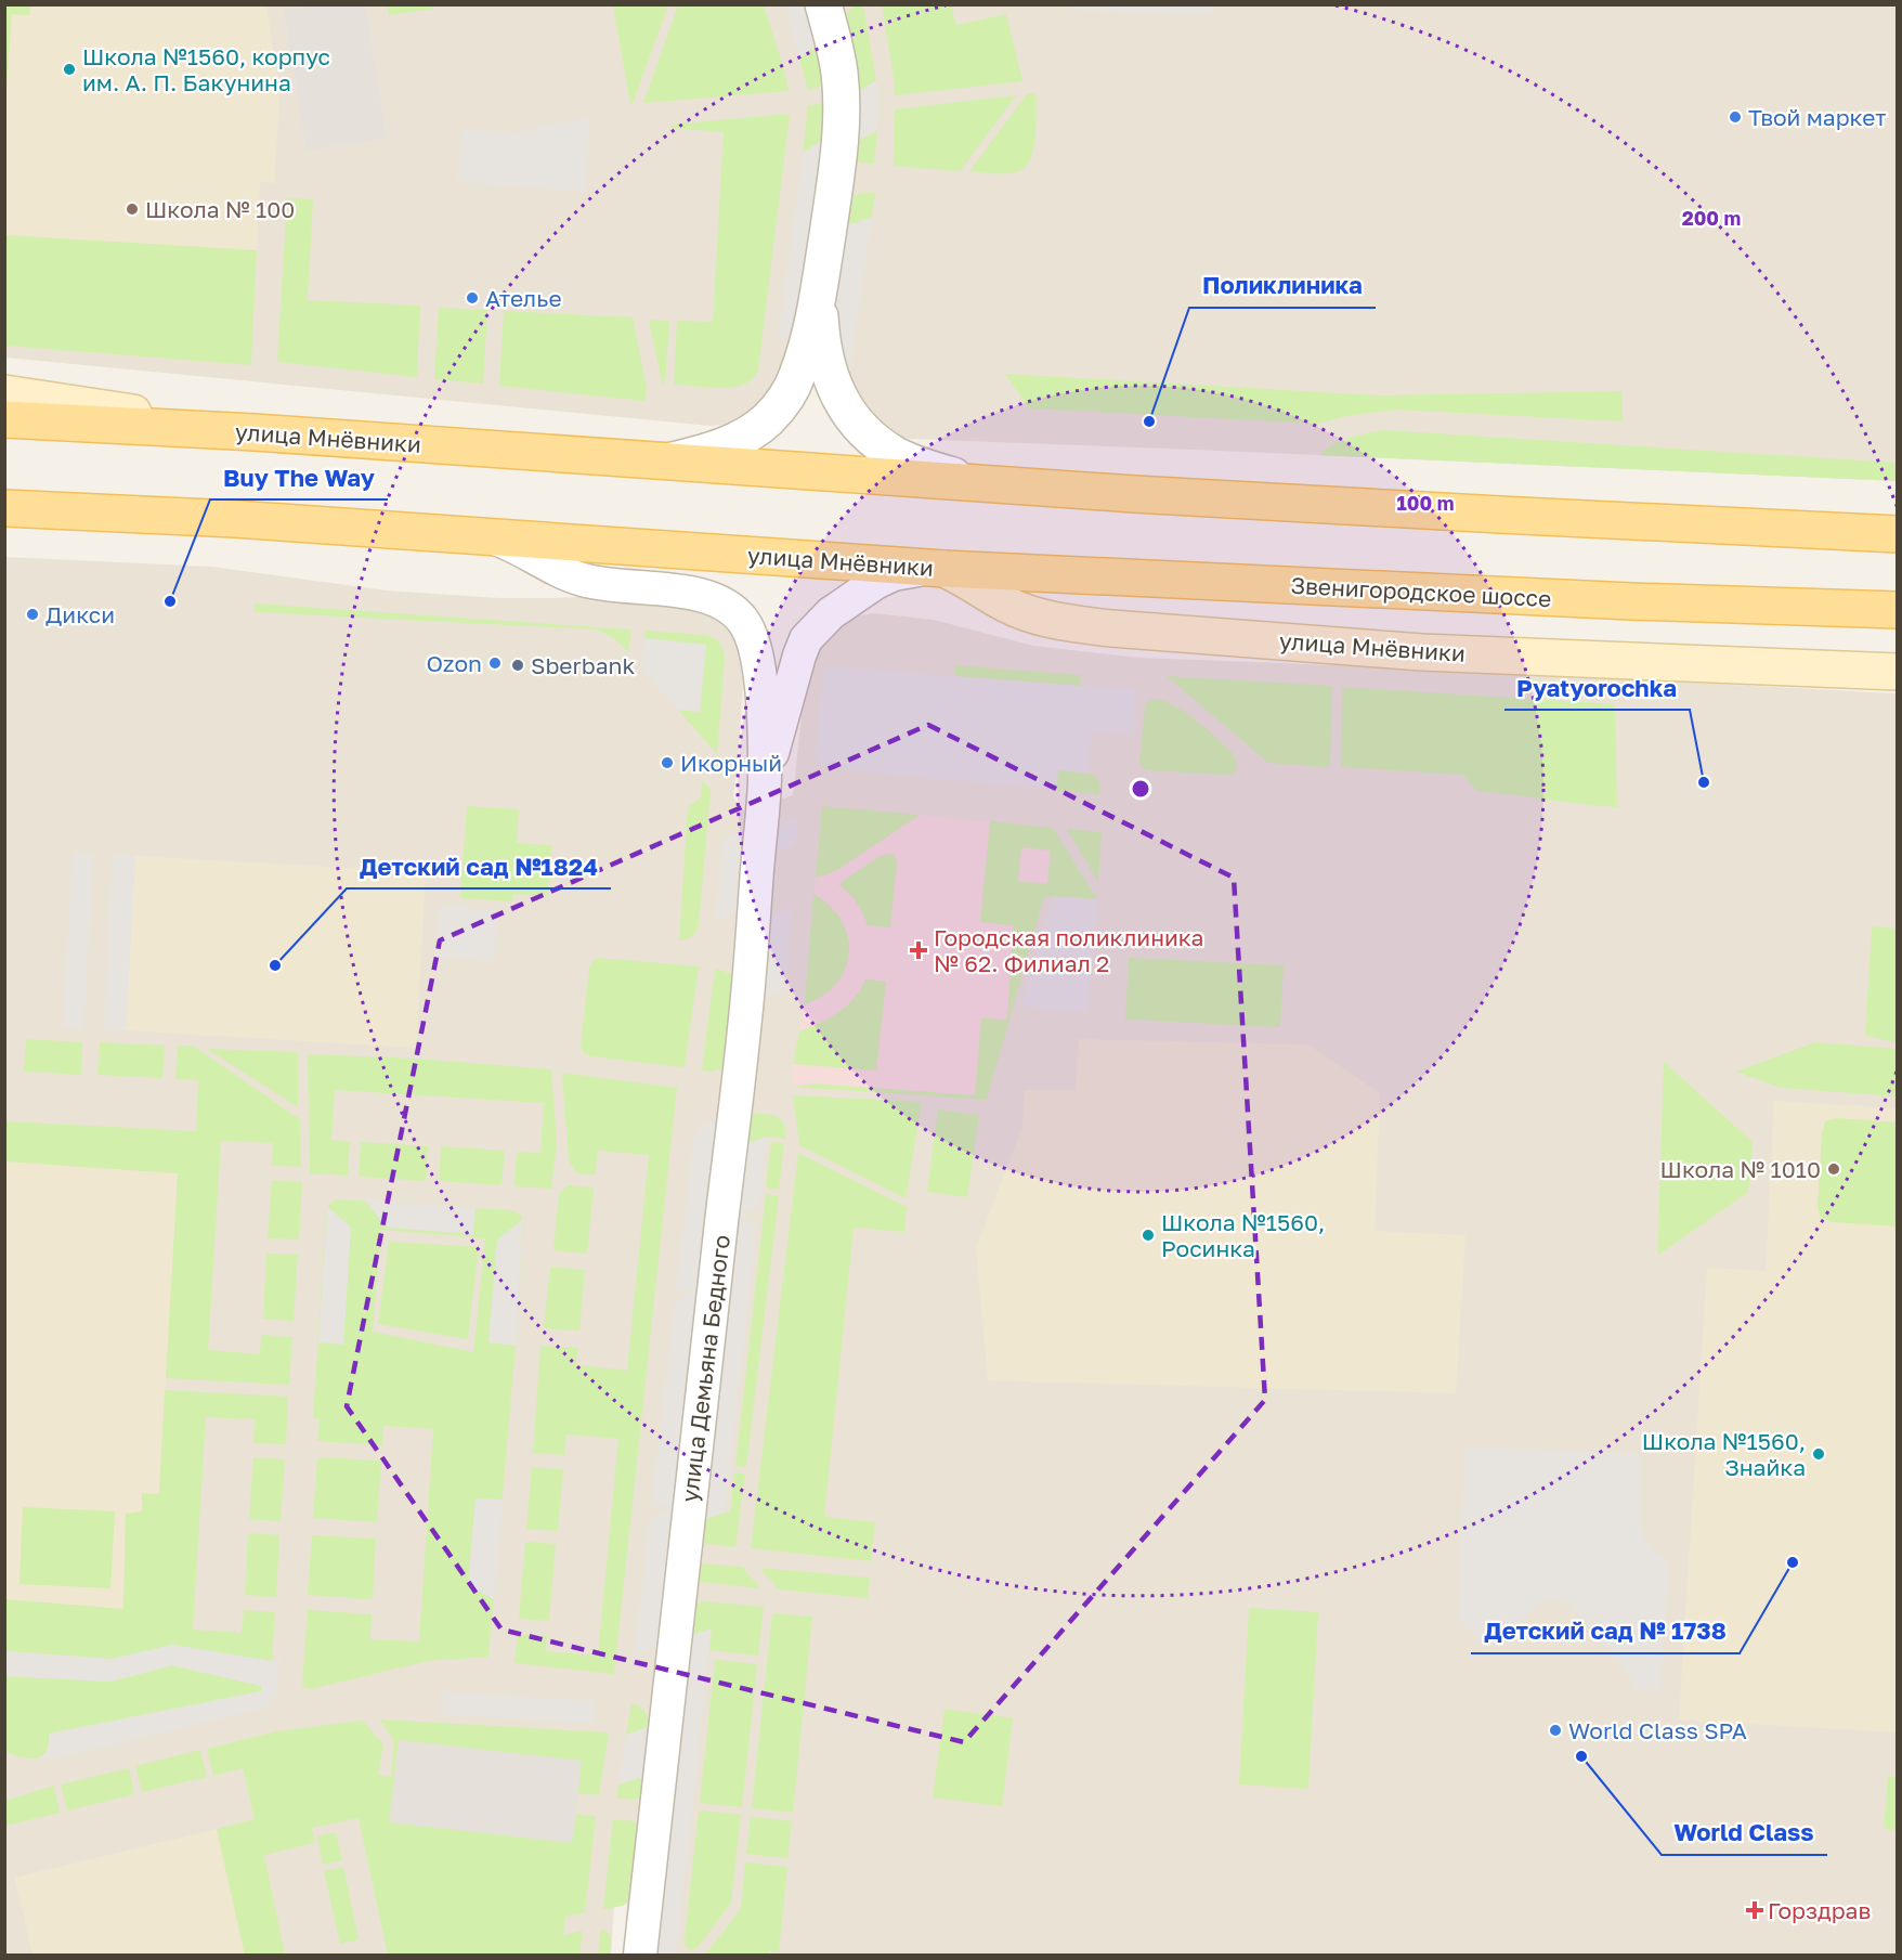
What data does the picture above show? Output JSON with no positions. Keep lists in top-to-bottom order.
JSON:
{
  "streets": {
    "main road": ["улица Мнёвники", "Звенигородское шоссе"],
    "street": ["улица Демьяна Бедного"]
  },
  "crossings": [
    ["улица Мнёвники", "Звенигородское шоссе"],
    ["улица Мнёвники", "улица Демьяна Бедного"],
    ["Звенигородское шоссе", "улица Демьяна Бедного"]
  ],
  "places": {
    "other": [
      "Школа №1560, корпус им. А. П. Бакунина",
      "Твой маркет",
      "Школа № 100",
      "Ателье",
      "Поликлиника",
      "Buy The Way",
      "Дикси",
      "Ozon",
      "Sberbank",
      "Икорный",
      "Pyatyorochka",
      "Детский сад №1824",
      "Школа № 1010",
      "Школа №1560, Росинка",
      "Школа №1560, Знайка",
      "Детский сад № 1738",
      "World Class SPA",
      "World Class"
    ],
    "health": ["Городская поликлиника № 62. Филиал 2", "Горздрав"]
  },
  "rings": ["200 m", "100 m"]
}
